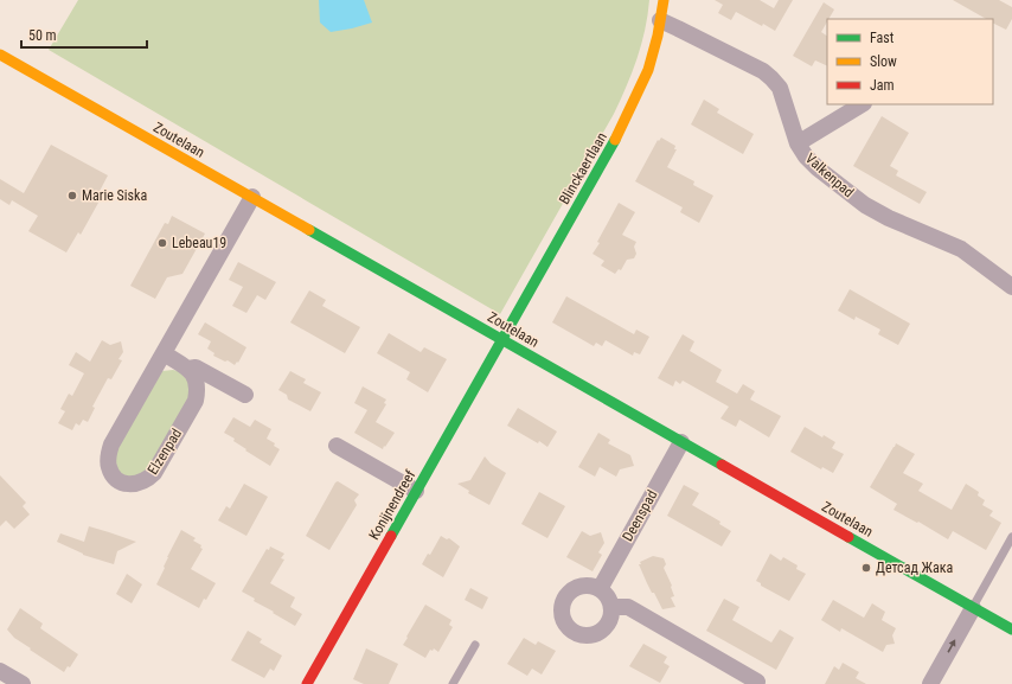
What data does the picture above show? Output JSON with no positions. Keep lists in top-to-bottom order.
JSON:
{
  "streets": {
    "street": [
      "Zoutelaan",
      "Blinckaertlaan",
      "Valkenpad",
      "Elzenpad",
      "Konijnendreef",
      "Deenspad"
    ]
  },
  "crossings": [
    ["Zoutelaan", "Blinckaertlaan"],
    ["Zoutelaan", "Elzenpad"],
    ["Zoutelaan", "Konijnendreef"],
    ["Zoutelaan", "Deenspad"],
    ["Blinckaertlaan", "Valkenpad"],
    ["Blinckaertlaan", "Konijnendreef"]
  ],
  "places": ["Marie Siska", "Lebeau19", "Детсад Жака"],
  "legend": ["Fast", "Slow", "Jam"],
  "scale_bar": "50 m"
}
